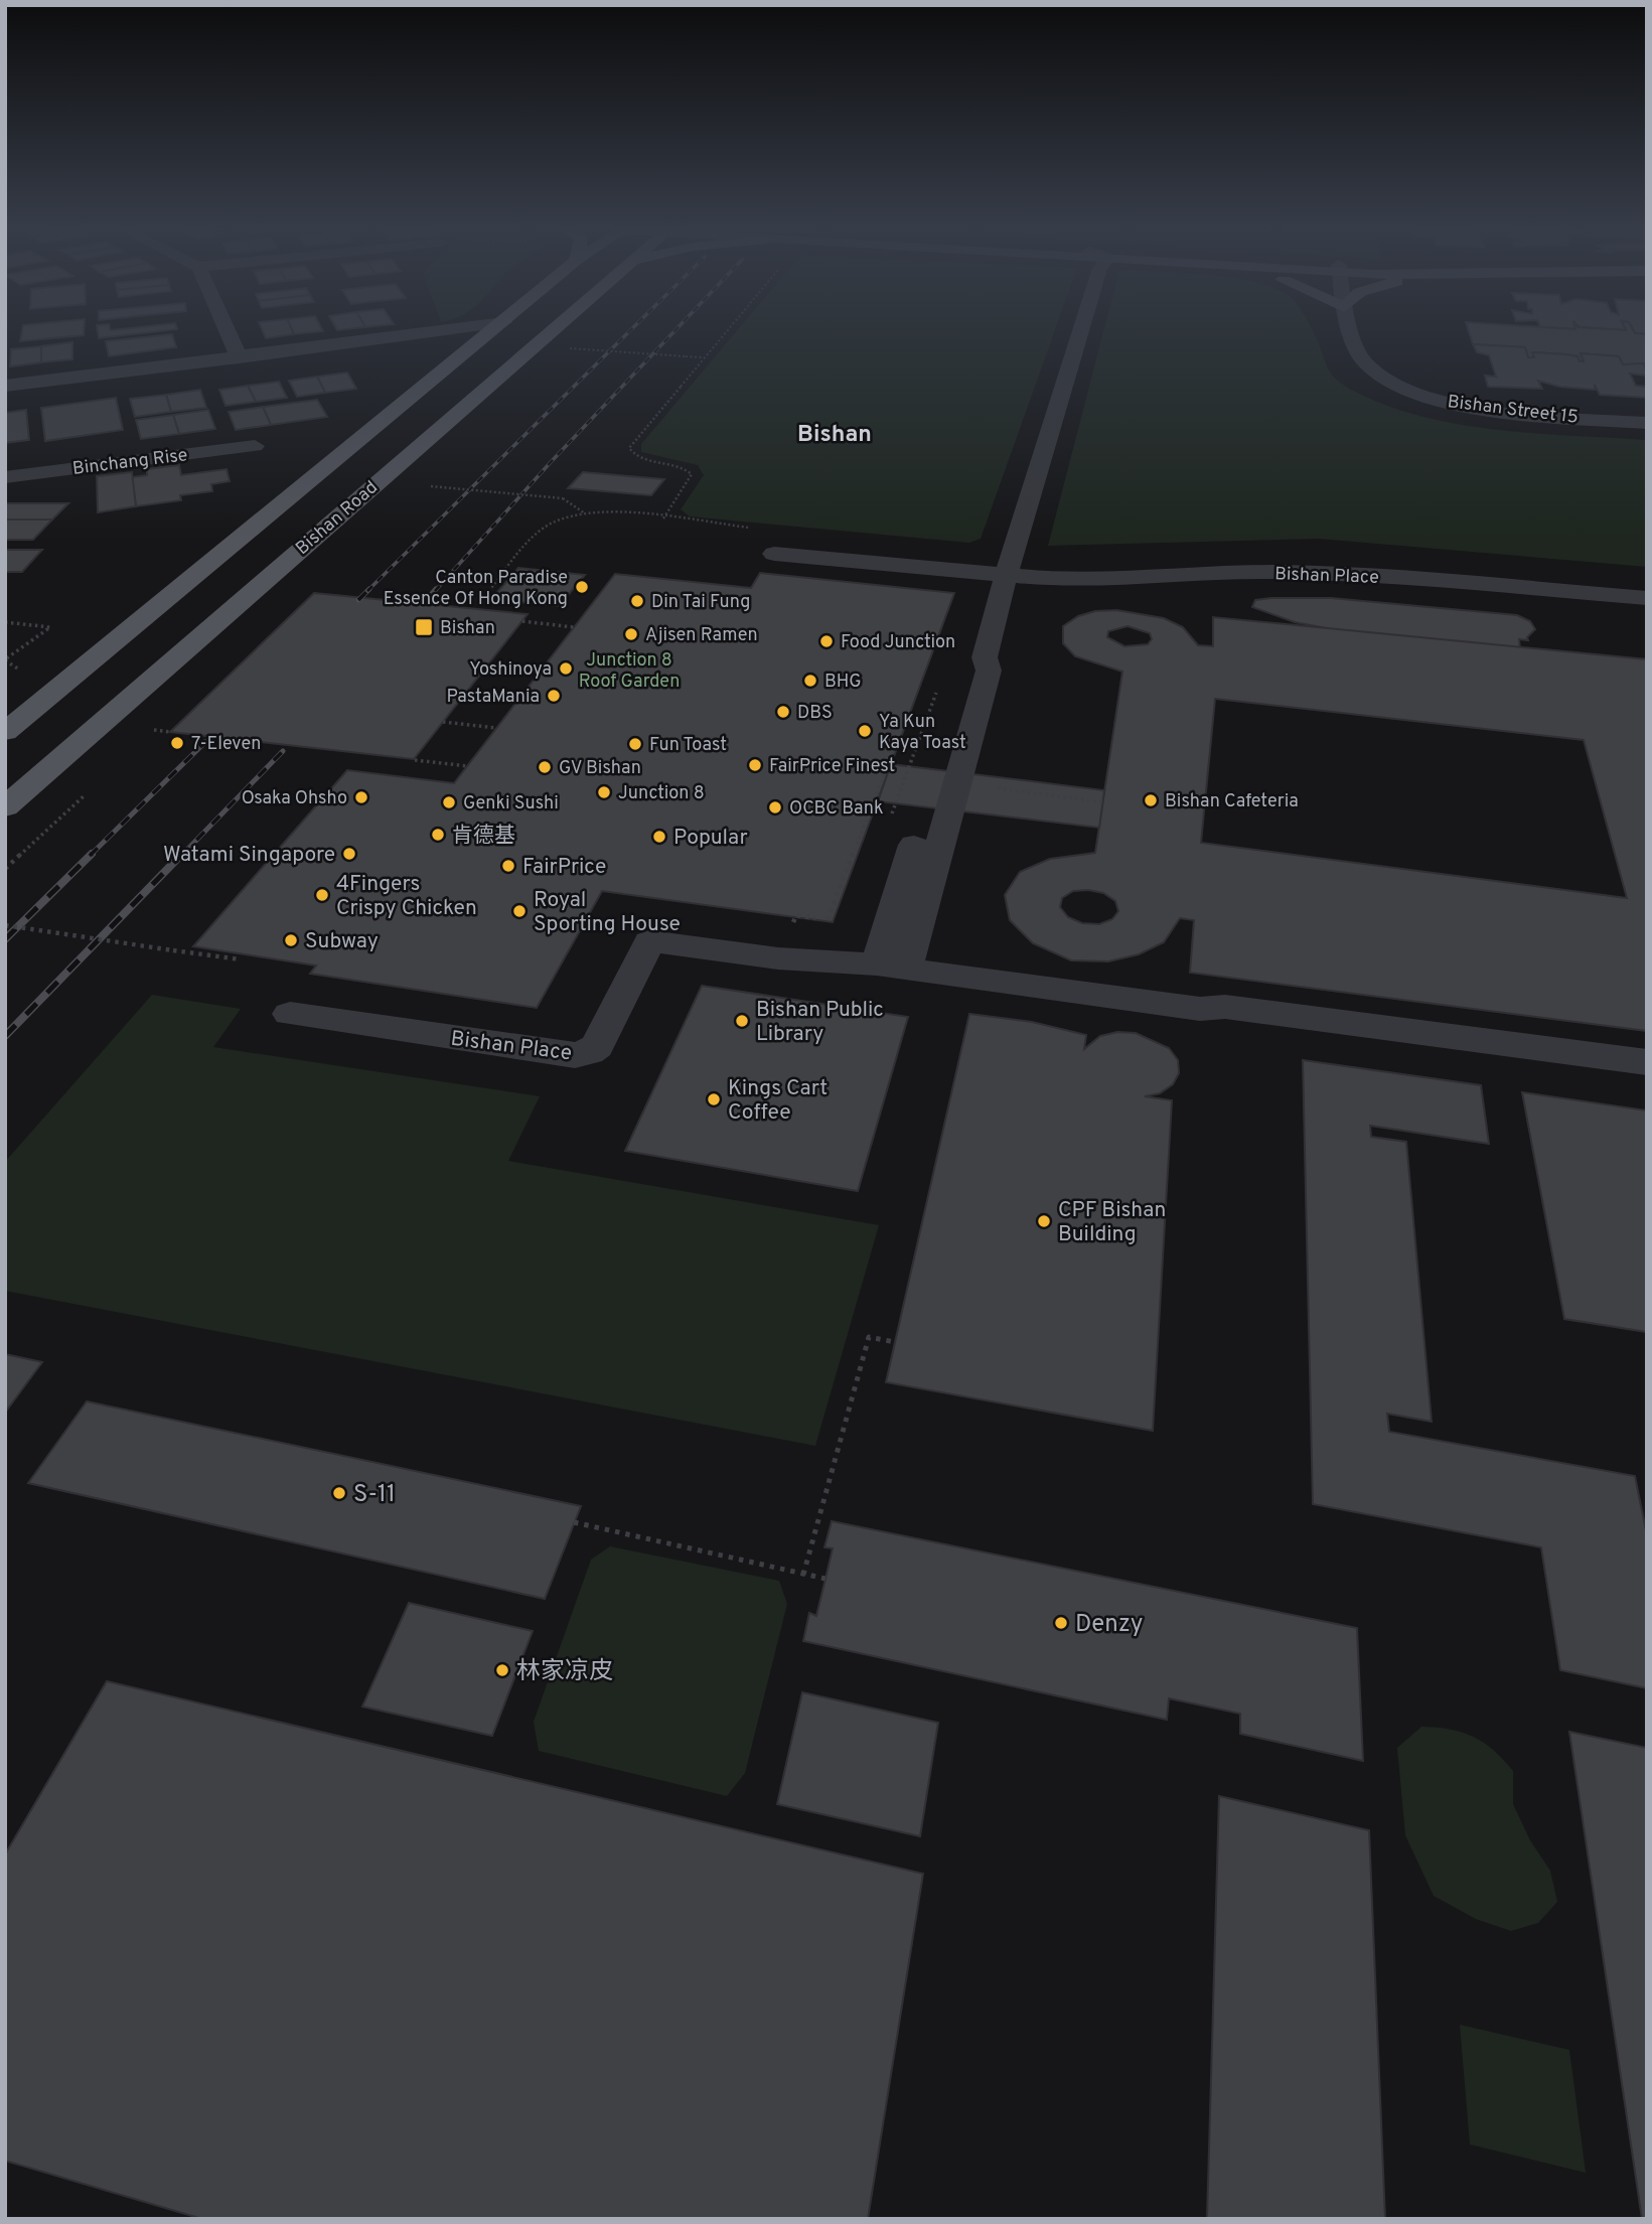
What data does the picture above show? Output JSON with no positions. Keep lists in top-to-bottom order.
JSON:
{
  "streets": {
    "main road": ["Bishan Road"],
    "street": ["Bishan Street 15", "Binchang Rise", "Bishan Place"]
  },
  "districts": ["Bishan"],
  "parks": ["Junction 8 Roof Garden"],
  "places": {
    "other": [
      "Canton Paradise Essence Of Hong Kong",
      "Din Tai Fung",
      "Ajisen Ramen",
      "Food Junction",
      "Yoshinoya",
      "BHG",
      "PastaMania",
      "DBS",
      "Ya Kun Kaya Toast",
      "7-Eleven",
      "Fun Toast",
      "FairPrice Finest",
      "GV Bishan",
      "Junction 8",
      "Osaka Ohsho",
      "Bishan Cafeteria",
      "Genki Sushi",
      "OCBC Bank",
      "肯德基",
      "Popular",
      "Watami Singapore",
      "FairPrice",
      "4Fingers Crispy Chicken",
      "Royal Sporting House",
      "Subway",
      "Bishan Public Library",
      "Kings Cart Coffee",
      "CPF Bishan Building",
      "S-11",
      "Denzy",
      "林家凉皮"
    ],
    "transit": ["Bishan"]
  }
}
